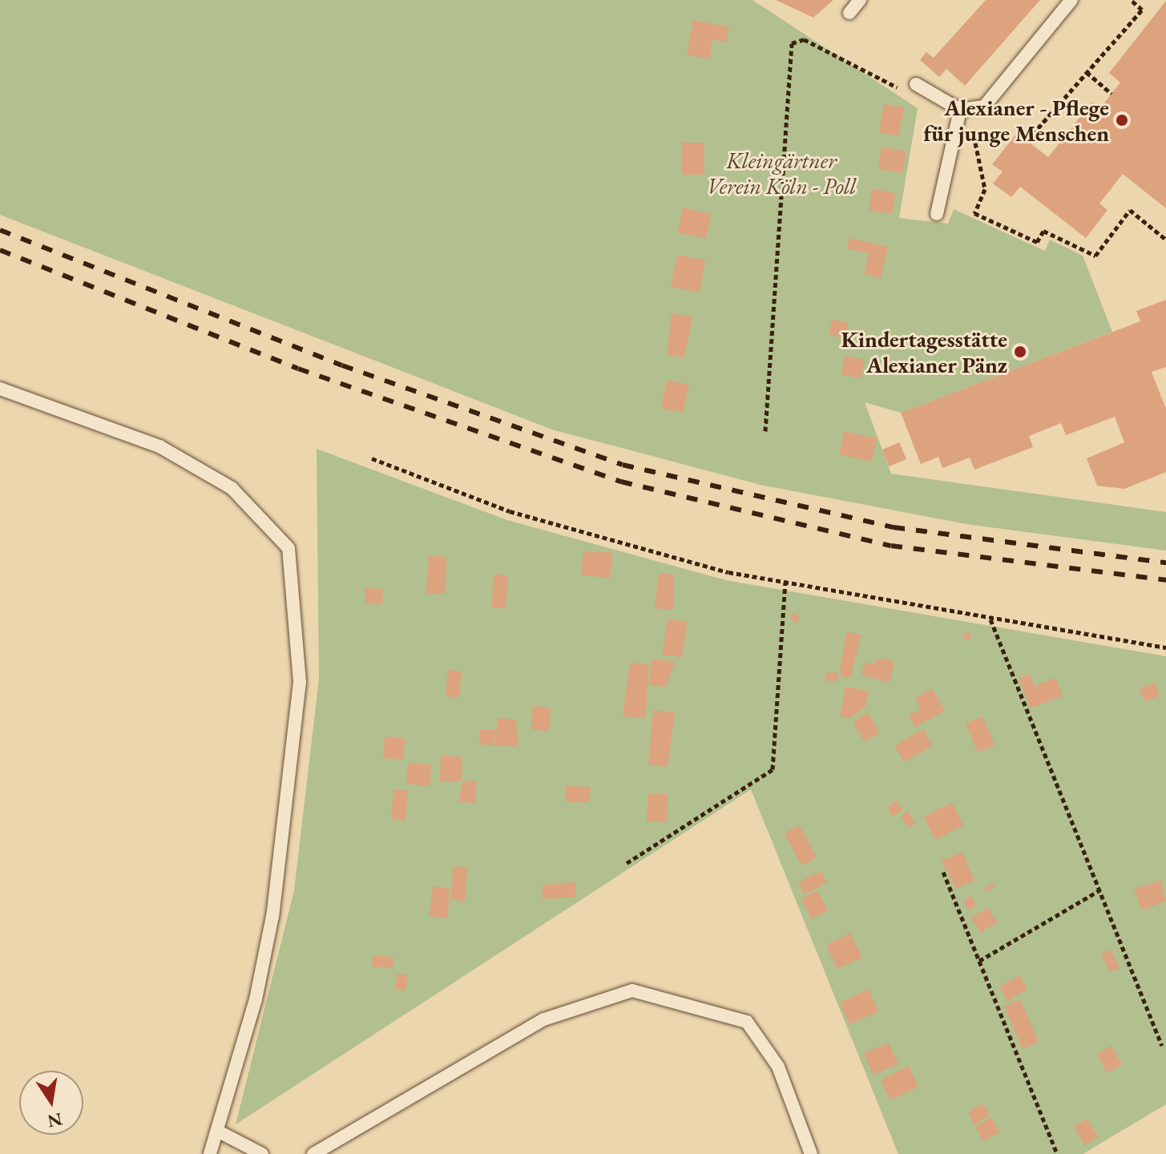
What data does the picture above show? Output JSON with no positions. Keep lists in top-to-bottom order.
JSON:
{
  "parks": ["Kleingärtner Verein Köln - Poll"],
  "places": ["Alexianer - Pflege für junge Menschen", "Kindertagesstätte Alexianer Pänz"],
  "north": "bottom"
}
